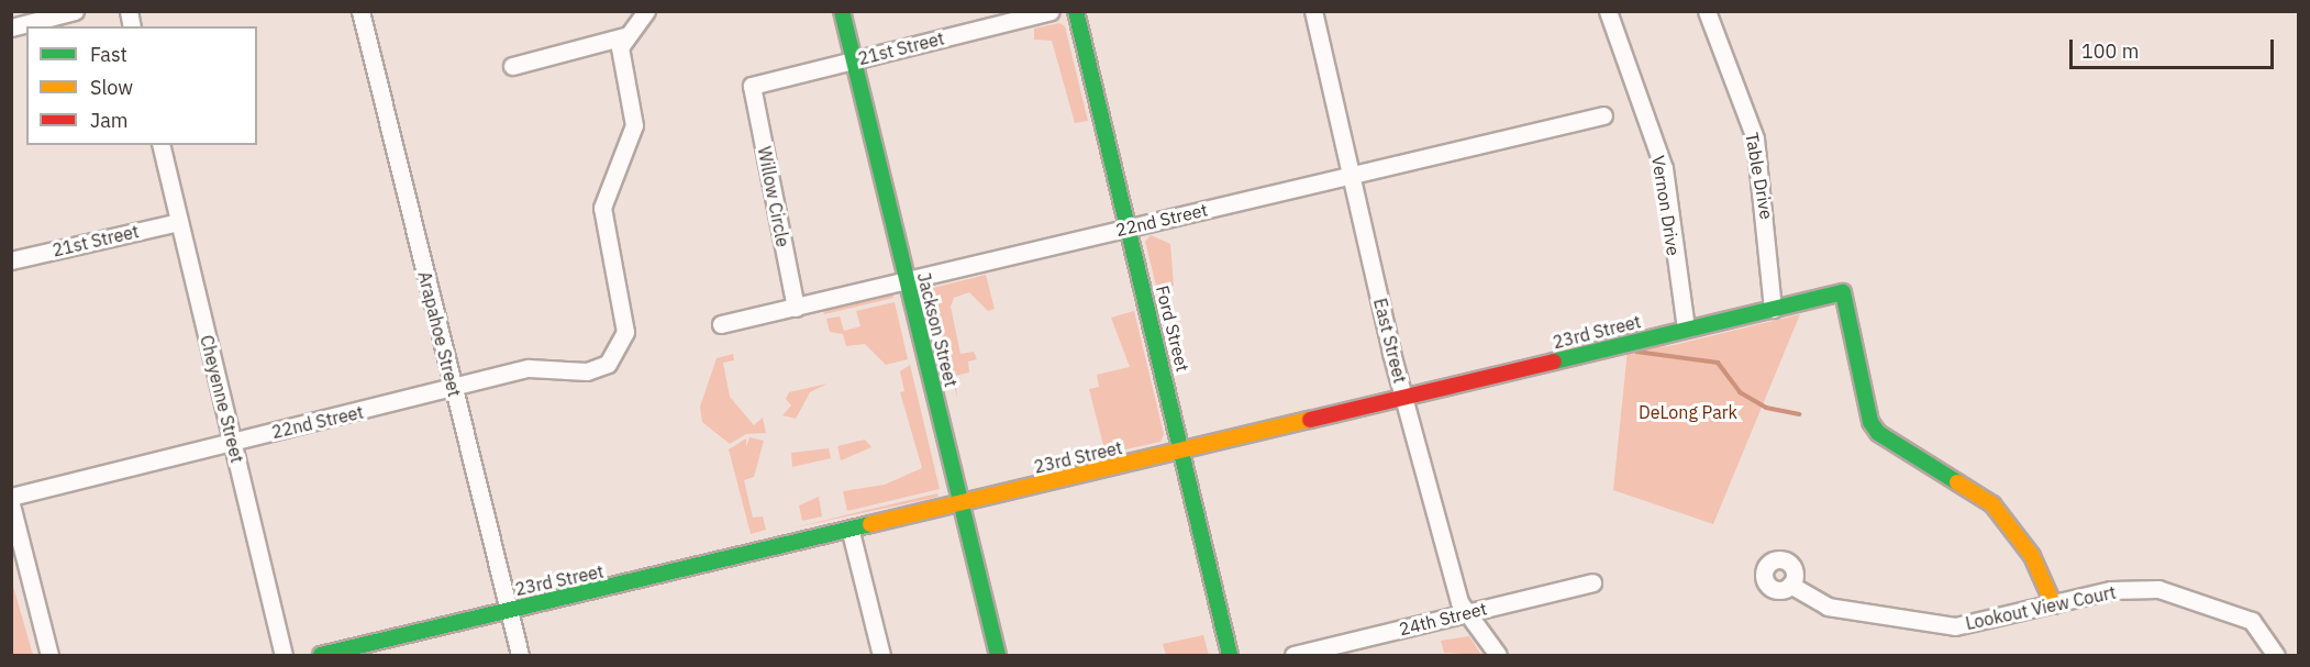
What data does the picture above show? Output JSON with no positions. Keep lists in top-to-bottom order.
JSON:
{
  "streets": {
    "street": [
      "21st Street",
      "Table Drive",
      "Willow Circle",
      "Vernon Drive",
      "22nd Street",
      "Ford Street",
      "Jackson Street",
      "23rd Street",
      "Arapahoe Street",
      "East Street",
      "Cheyenne Street",
      "Lookout View Court",
      "24th Street"
    ]
  },
  "crossings": [
    ["21st Street", "Willow Circle"],
    ["21st Street", "Jackson Street"],
    ["21st Street", "Cheyenne Street"],
    ["Table Drive", "23rd Street"],
    ["Willow Circle", "22nd Street"],
    ["Vernon Drive", "23rd Street"],
    ["22nd Street", "Ford Street"],
    ["22nd Street", "Jackson Street"],
    ["22nd Street", "Arapahoe Street"],
    ["22nd Street", "East Street"],
    ["22nd Street", "Cheyenne Street"],
    ["Ford Street", "23rd Street"],
    ["Jackson Street", "23rd Street"],
    ["23rd Street", "Arapahoe Street"],
    ["23rd Street", "East Street"],
    ["23rd Street", "Lookout View Court"],
    ["East Street", "24th Street"]
  ],
  "parks": ["DeLong Park"],
  "legend": ["Fast", "Slow", "Jam"],
  "scale_bar": "100 m"
}
